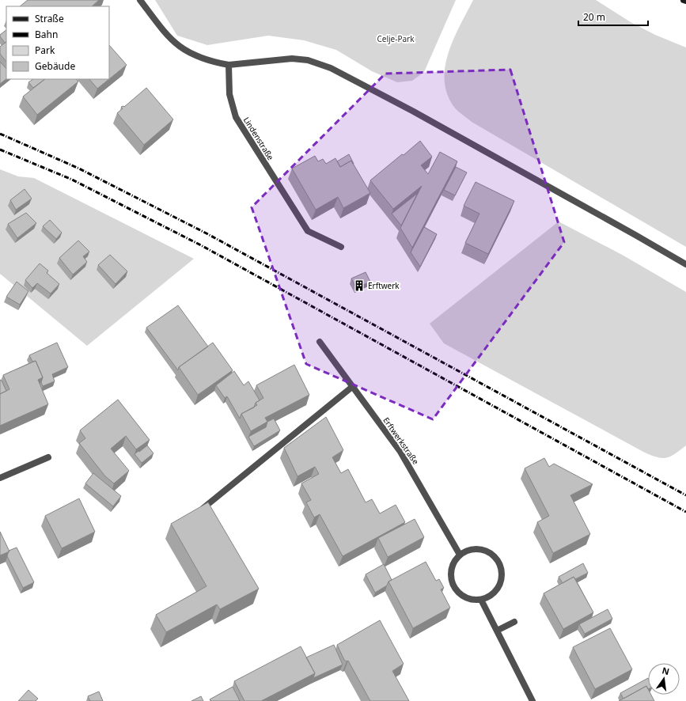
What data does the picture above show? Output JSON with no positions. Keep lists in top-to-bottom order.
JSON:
{
  "streets": {
    "street": ["Lindenstraße", "Erftwerkstraße"]
  },
  "parks": ["Celje-Park"],
  "places": {
    "building": ["Erftwerk"]
  },
  "legend": [
    "Straße",
    "Bahn",
    "Park",
    "Gebäude"
  ],
  "scale_bar": "20 m",
  "north": "top"
}
